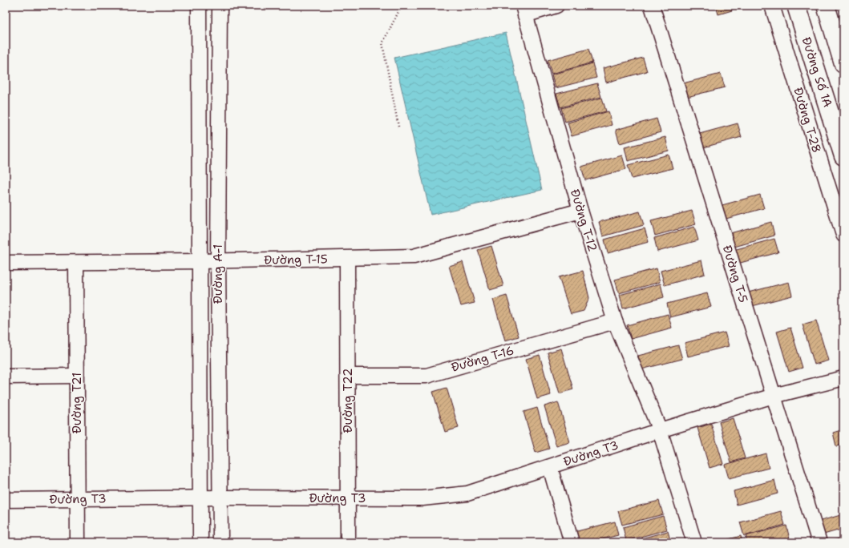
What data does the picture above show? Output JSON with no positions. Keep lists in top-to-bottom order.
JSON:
{
  "streets": {
    "street": [
      "Đường Số 1A",
      "Đường T-28",
      "Đường T-12",
      "Đường T-15",
      "Đường A-1",
      "Đường T-5",
      "Đường T-16",
      "Đường T22",
      "Đường T21",
      "Đường T3"
    ]
  },
  "crossings": [
    ["Đường T-12", "Đường T-15"],
    ["Đường T-12", "Đường T-16"],
    ["Đường T-12", "Đường T3"],
    ["Đường T-15", "Đường A-1"],
    ["Đường T-15", "Đường T22"],
    ["Đường T-15", "Đường T21"],
    ["Đường A-1", "Đường T3"],
    ["Đường T-5", "Đường T3"],
    ["Đường T-16", "Đường T22"],
    ["Đường T22", "Đường T3"],
    ["Đường T21", "Đường T3"]
  ]
}
